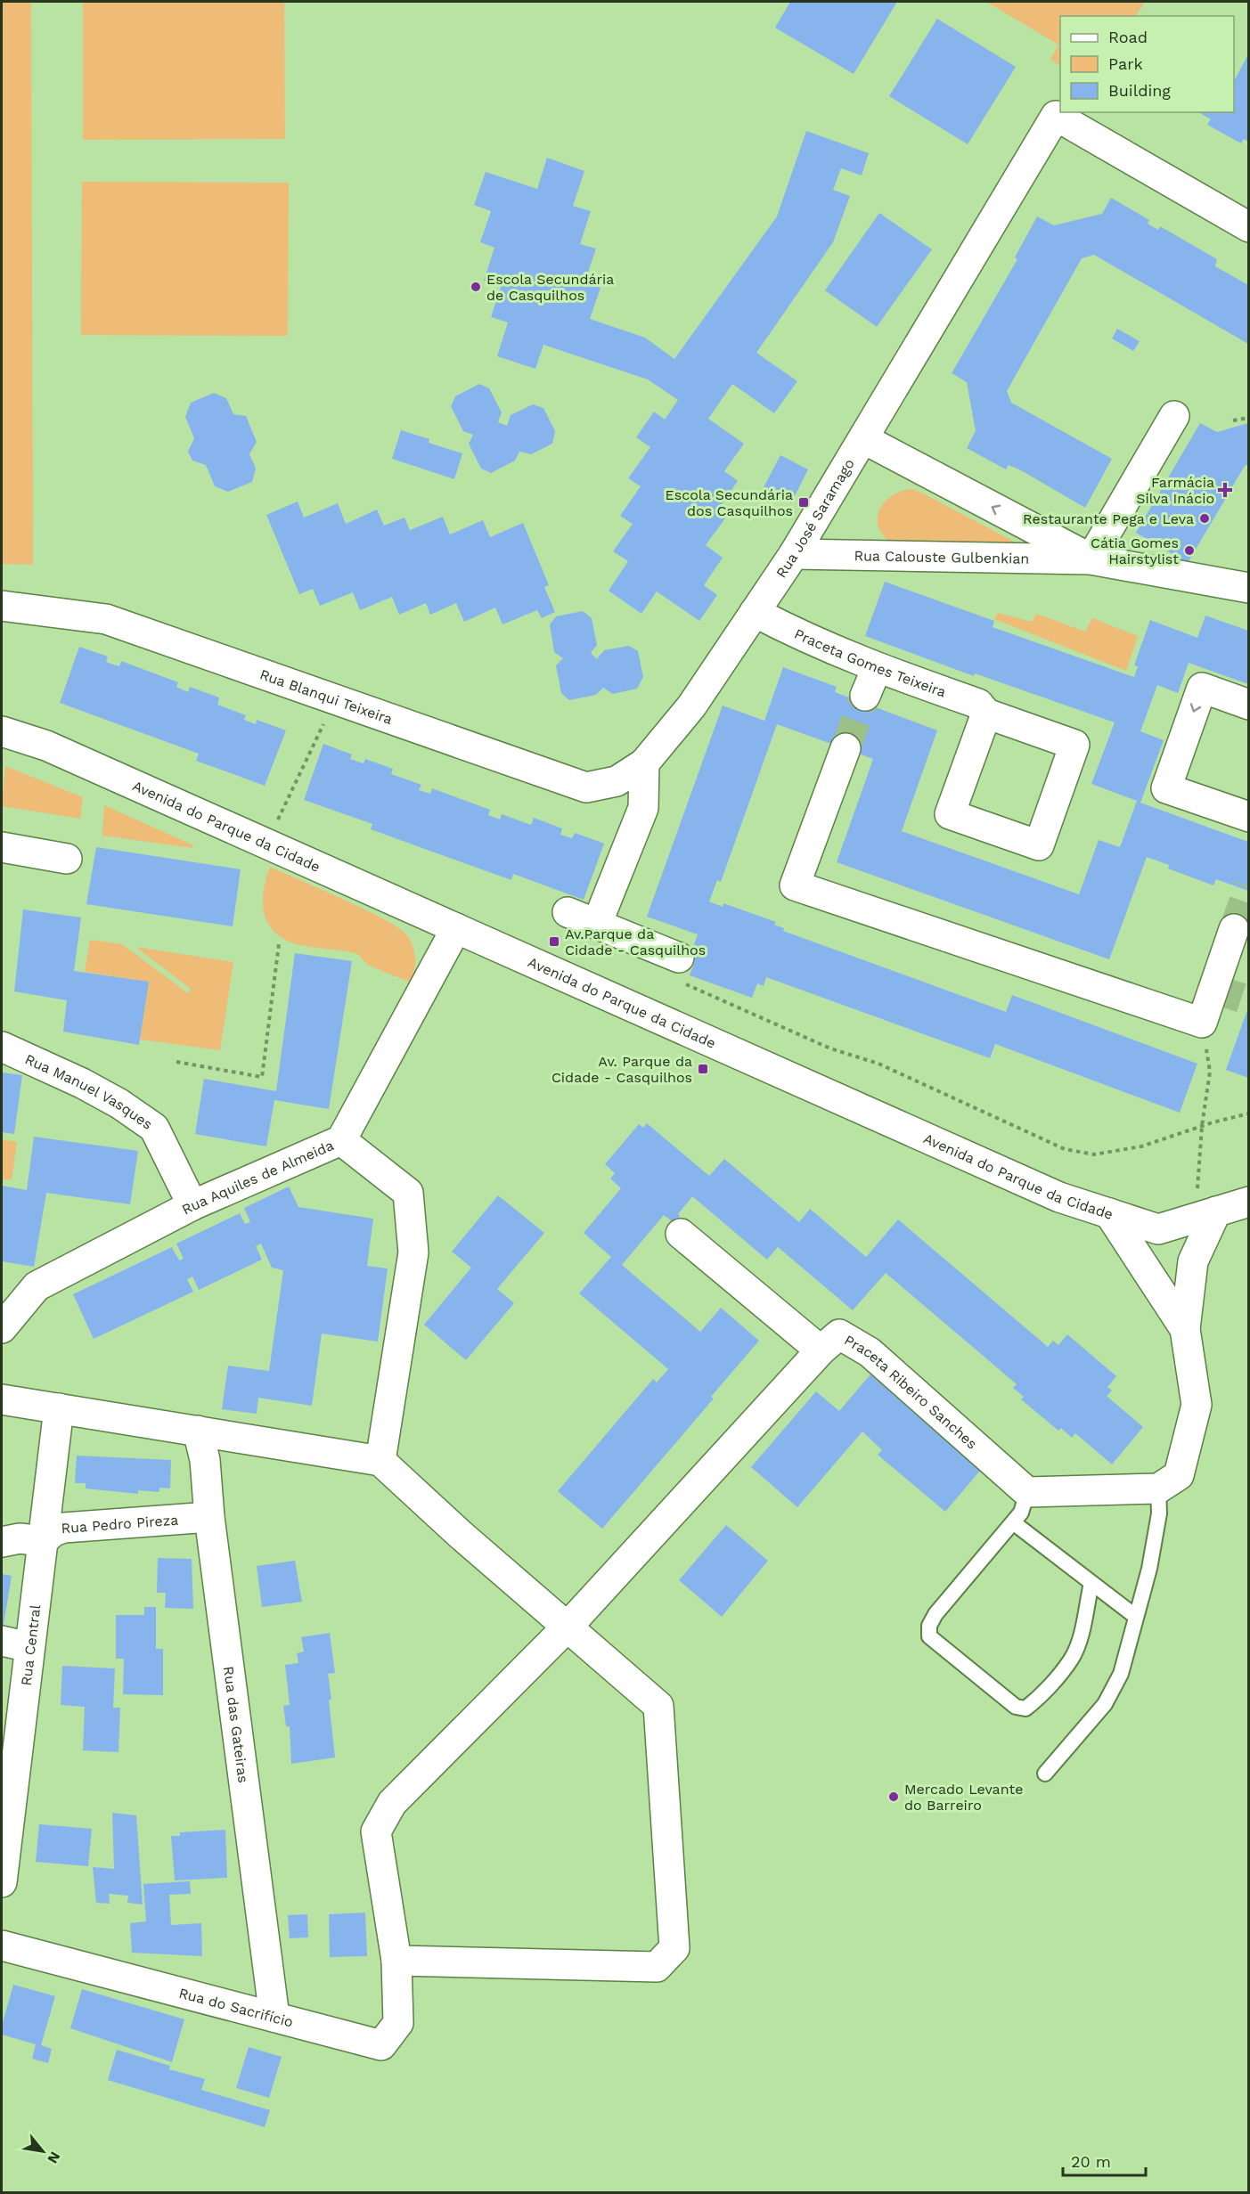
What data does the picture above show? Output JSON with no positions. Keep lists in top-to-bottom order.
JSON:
{
  "streets": {
    "street": [
      "Rua José Saramago",
      "Rua Calouste Gulbenkian",
      "Praceta Gomes Teixeira",
      "Rua Blanqui Teixeira",
      "Avenida do Parque da Cidade",
      "Rua Manuel Vasques",
      "Rua Aquiles de Almeida",
      "Praceta Ribeiro Sanches",
      "Rua Pedro Pireza",
      "Rua Central",
      "Rua das Gateiras",
      "Rua do Sacrifício"
    ]
  },
  "crossings": [
    ["Rua José Saramago", "Rua Calouste Gulbenkian"],
    ["Rua José Saramago", "Praceta Gomes Teixeira"],
    ["Rua José Saramago", "Rua Blanqui Teixeira"],
    ["Avenida do Parque da Cidade", "Rua Aquiles de Almeida"],
    ["Rua Manuel Vasques", "Rua Aquiles de Almeida"],
    ["Praceta Ribeiro Sanches", "Rua do Sacrifício"],
    ["Rua Pedro Pireza", "Rua Central"],
    ["Rua Pedro Pireza", "Rua das Gateiras"],
    ["Rua das Gateiras", "Rua do Sacrifício"]
  ],
  "one_way": ["Rua Calouste Gulbenkian"],
  "places": {
    "other": [
      "Escola Secundária de Casquilhos",
      "Restaurante Pega e Leva",
      "Cátia Gomes Hairstylist",
      "Mercado Levante do Barreiro"
    ],
    "health": ["Farmácia Silva Inácio"],
    "transit": ["Escola Secundária dos Casquilhos", "Av.Parque da Cidade - Casquilhos", "Av. Parque da Cidade - Casquilhos"]
  },
  "legend": ["Road", "Park", "Building"],
  "scale_bar": "20 m",
  "north": "bottom right"
}
